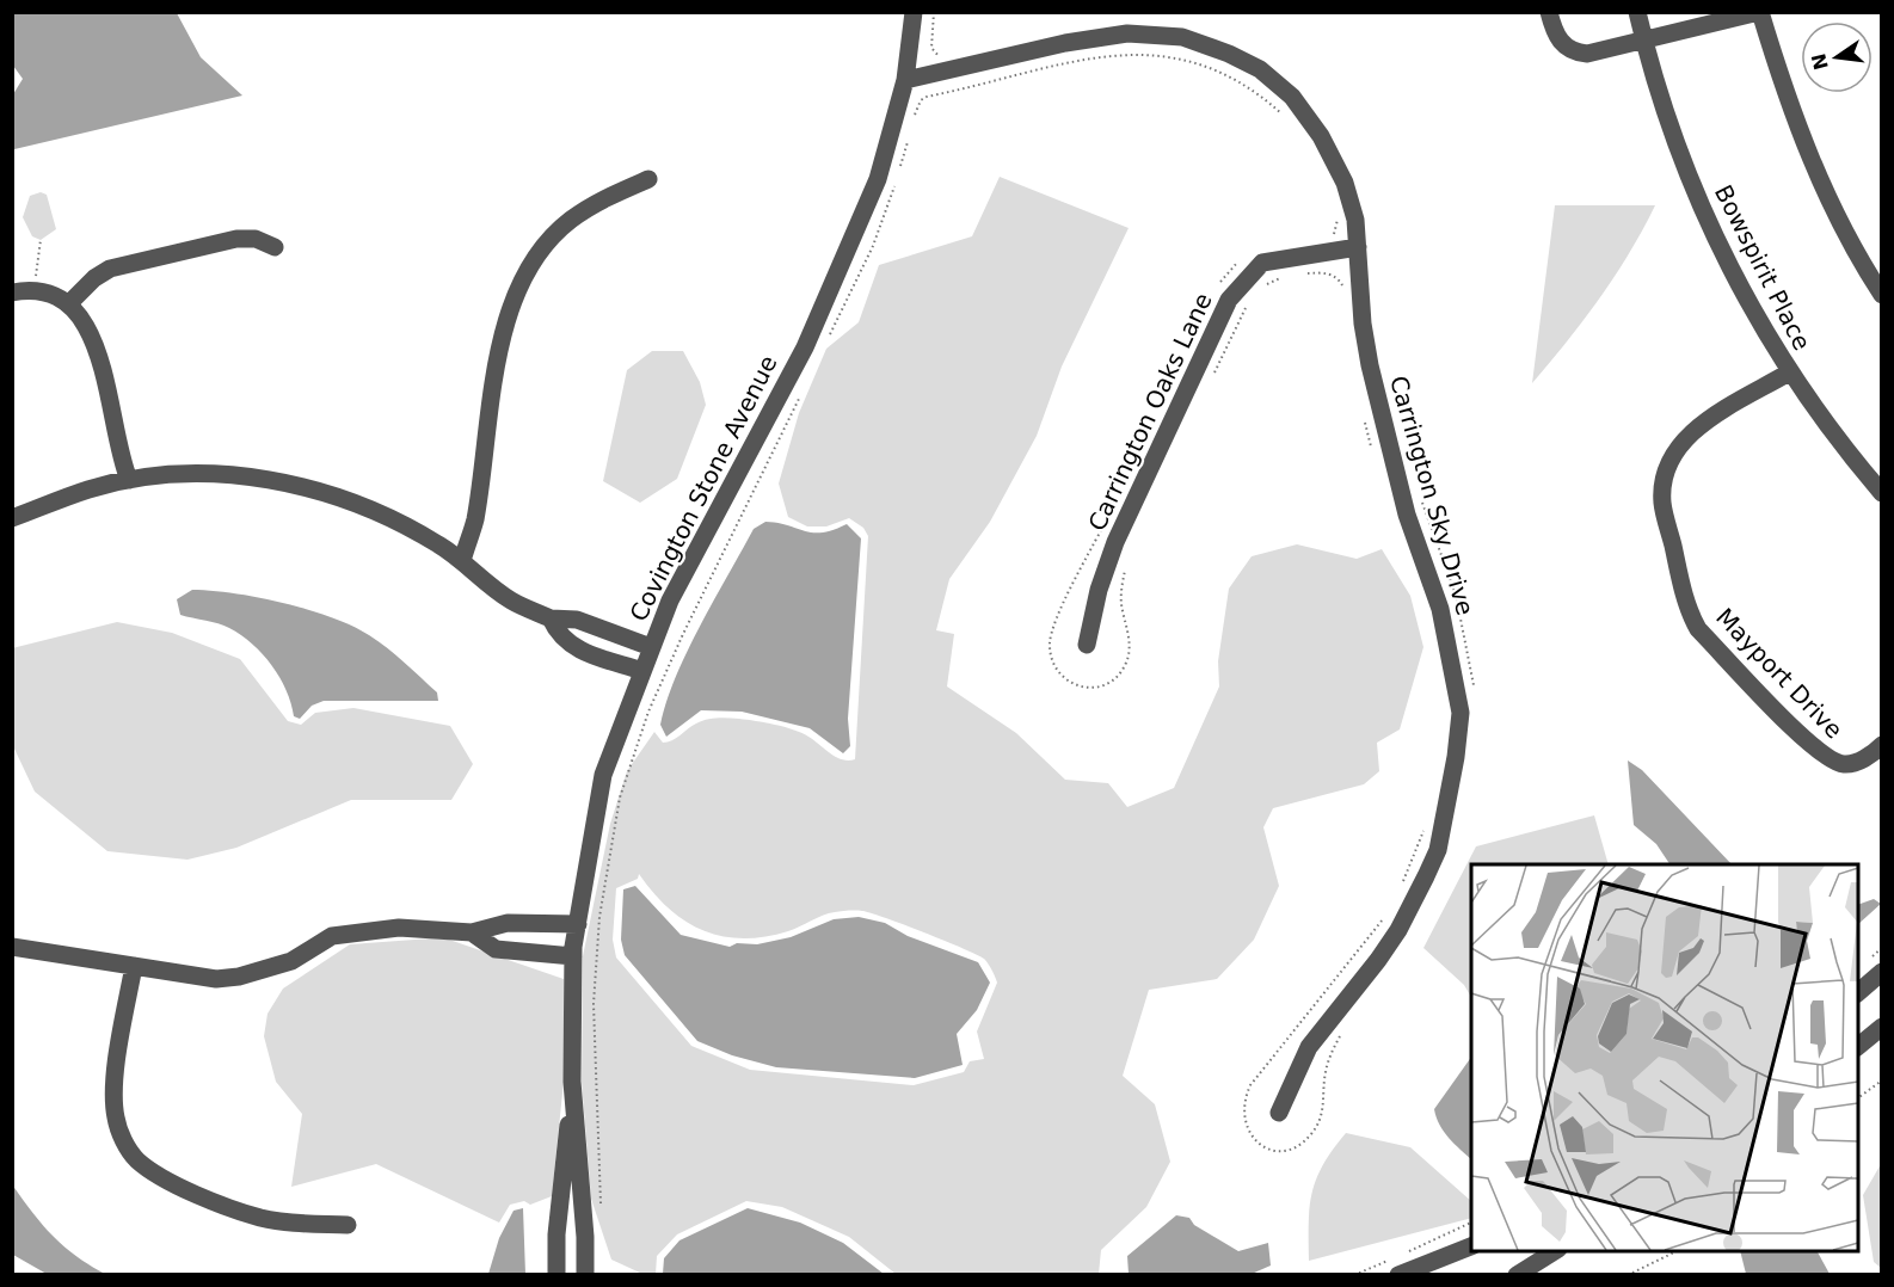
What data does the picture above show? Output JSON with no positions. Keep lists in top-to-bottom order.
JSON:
{
  "streets": {
    "street": [
      "Bowspirit Place",
      "Carrington Oaks Lane",
      "Covington Stone Avenue",
      "Carrington Sky Drive",
      "Mayport Drive"
    ]
  },
  "crossings": [
    ["Bowspirit Place", "Mayport Drive"],
    ["Carrington Oaks Lane", "Carrington Sky Drive"],
    ["Covington Stone Avenue", "Carrington Sky Drive"]
  ],
  "north": "left"
}
